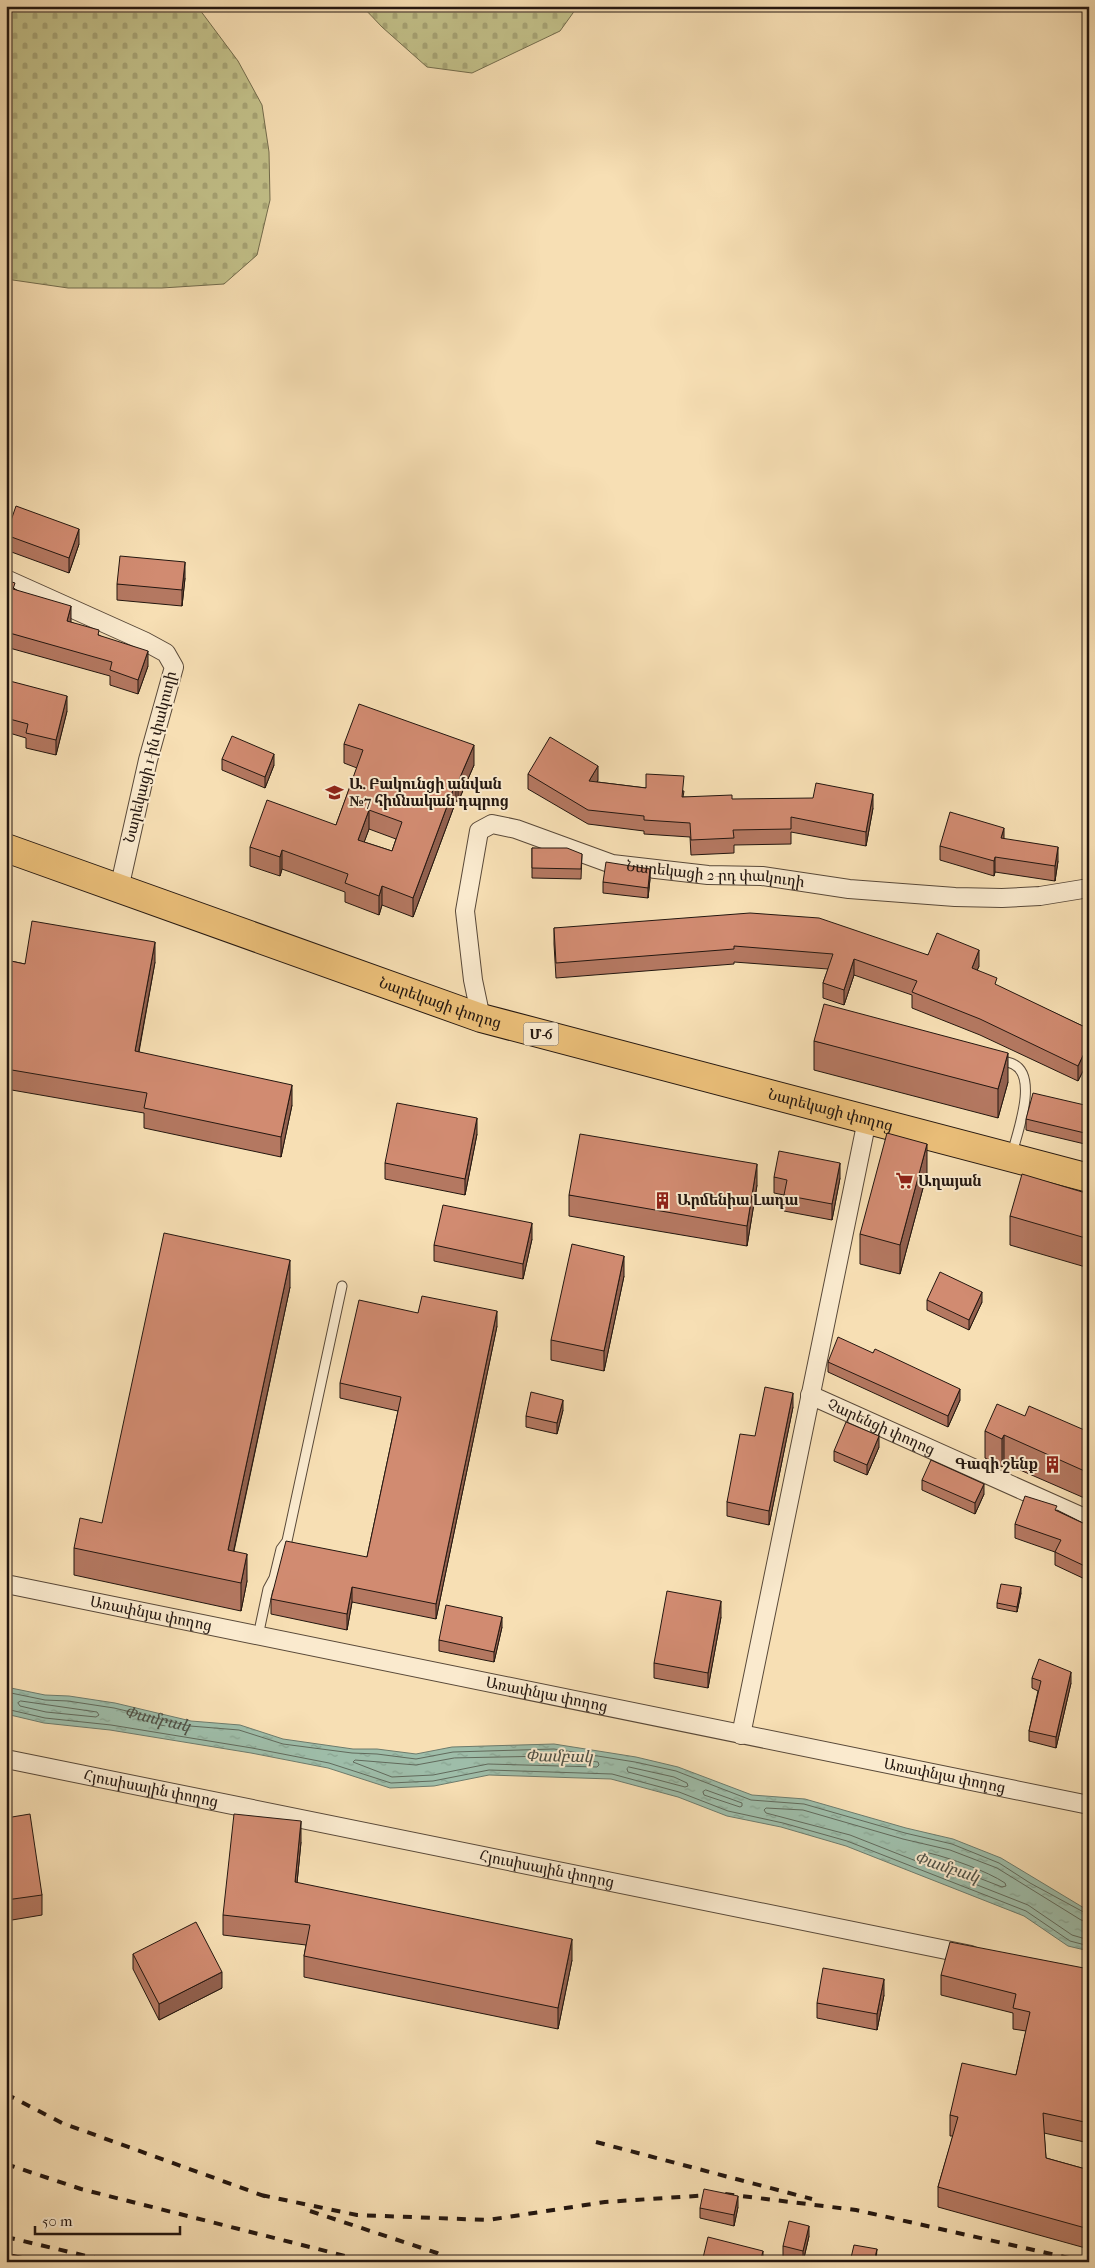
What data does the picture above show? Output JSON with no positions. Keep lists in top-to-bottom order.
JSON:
{
  "streets": {
    "highway": ["Նարեկացի փողոց", "Մ-6"],
    "street": [
      "Նարեկացի 1-ին փակուղի",
      "Նարեկացի 2-րդ փակուղի",
      "Չարենցի փողոց",
      "Առափնյա փողոց",
      "Հյուսիսային փողոց"
    ]
  },
  "crossings": [
    ["Նարեկացի 1-ին փակուղի", "Նարեկացի փողոց"],
    ["Նարեկացի 2-րդ փակուղի", "Նարեկացի փողոց"]
  ],
  "water": ["Փամբակ"],
  "places": {
    "school or university": ["Ա. Բակունցի անվան №7 հիմնական դպրոց"],
    "supermarket": ["Աղայան"],
    "building": ["Արմենիա Լադա", "Գազի շենք"]
  },
  "scale_bar": "50 m"
}
